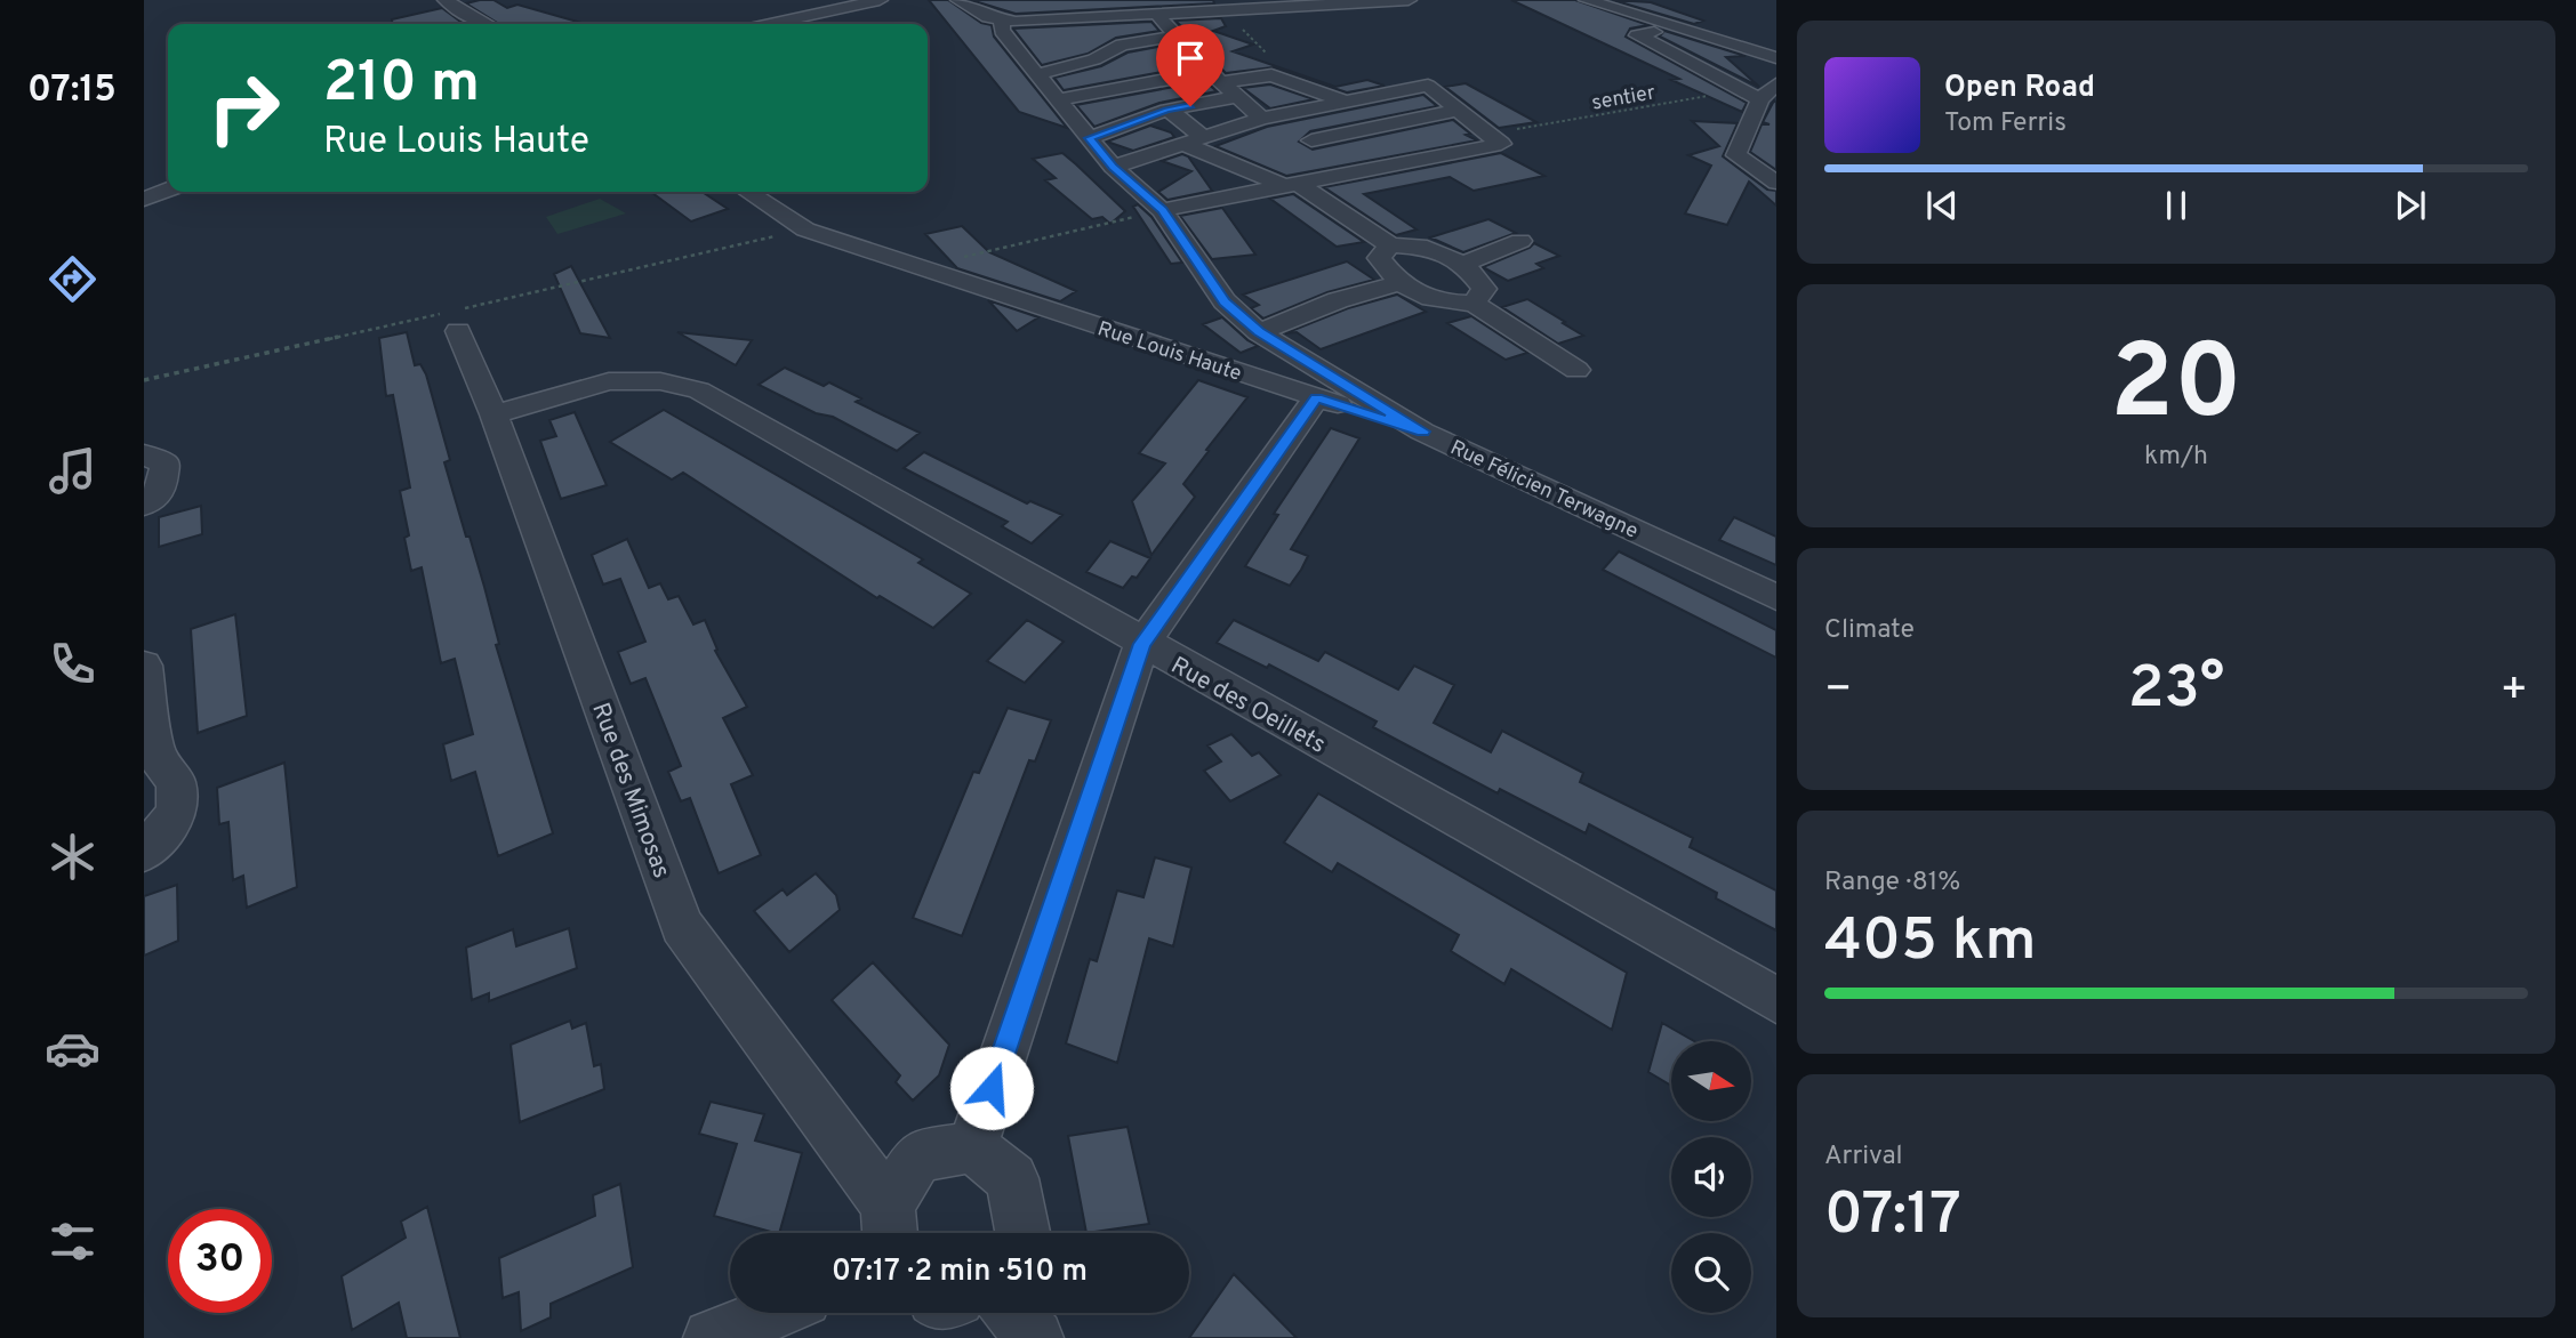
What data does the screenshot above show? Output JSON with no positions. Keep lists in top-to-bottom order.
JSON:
{
  "streets": {
    "street": [
      "Rue Louis Haute",
      "Rue Félicien Terwagne",
      "Rue des Oeillets",
      "Rue des Mimosas"
    ],
    "path": ["sentier"]
  },
  "crossings": [
    ["Rue Louis Haute", "Rue Félicien Terwagne"],
    ["Rue des Oeillets", "Rue des Mimosas"]
  ],
  "north": "right",
  "page": {
    "tabs": "07:15",
    "turn": ["210 m", "Rue Louis Haute"],
    "song": ["Open Road", "Tom Ferris"],
    "tile": [
      ["20", "km/h"],
      "Climate",
      ["Range · 81%", "405 km"],
      ["Arrival", "07:17"]
    ],
    "heat": ["−", "23°", "+"],
    "limit": "30",
    "trip": "07:17 · 2 min · 510 m"
  }
}
